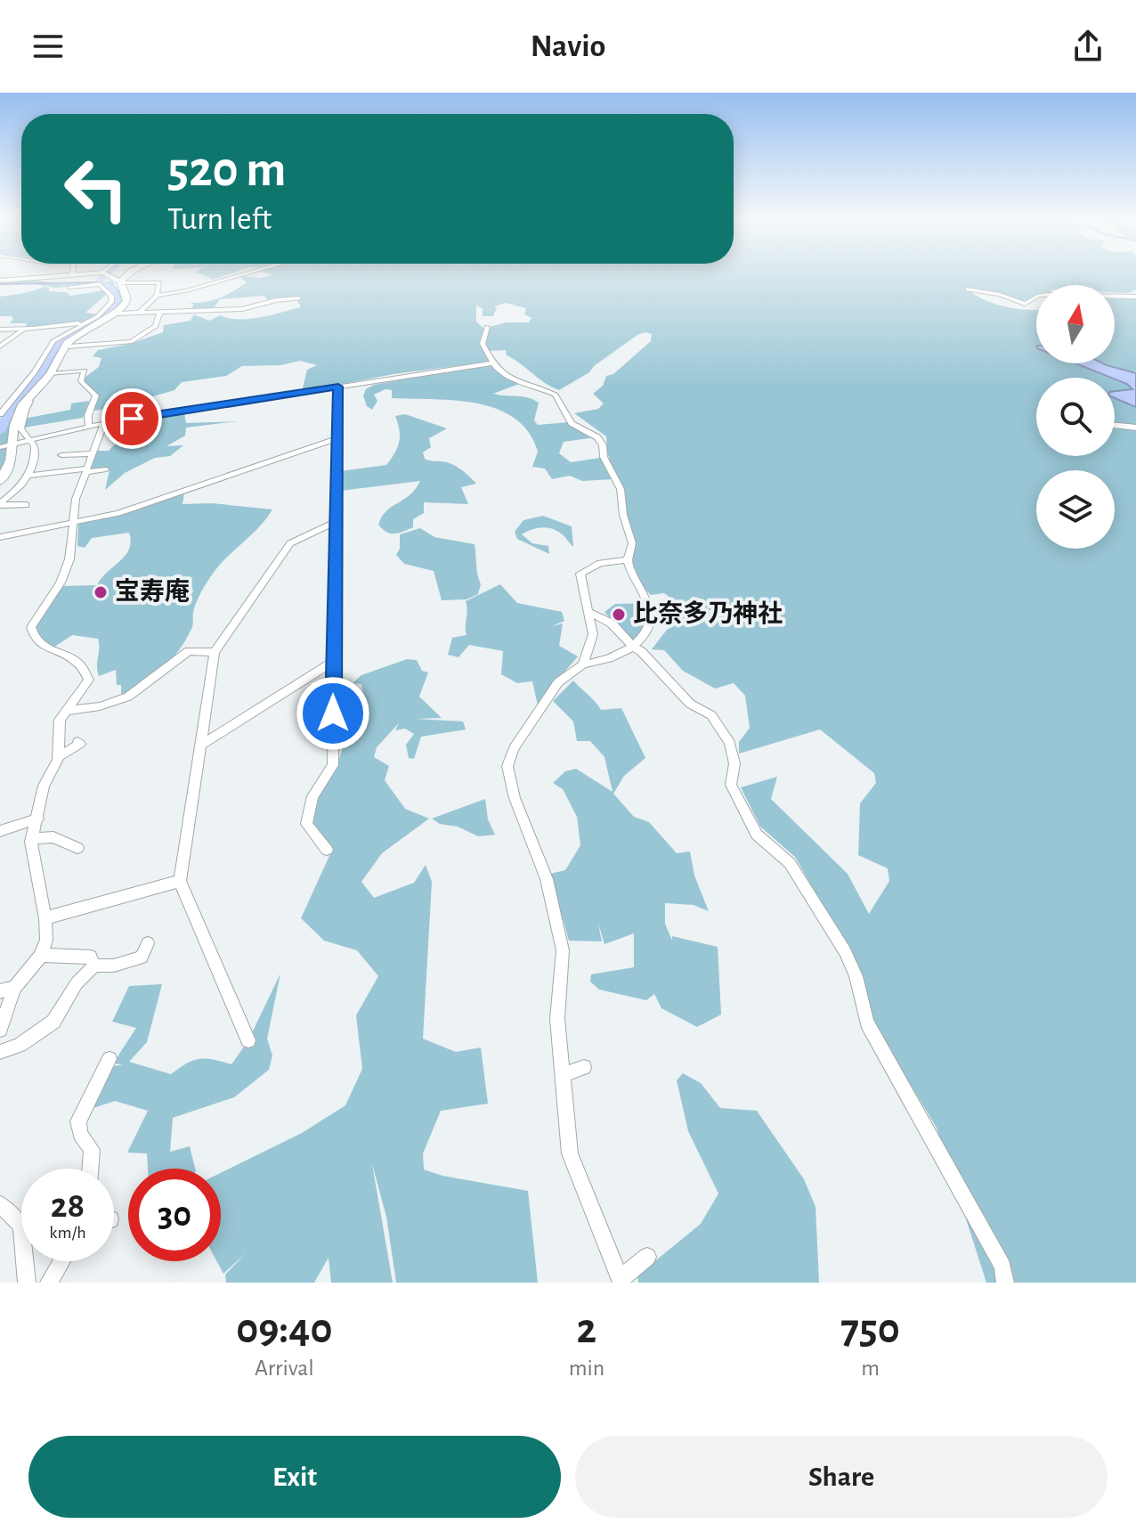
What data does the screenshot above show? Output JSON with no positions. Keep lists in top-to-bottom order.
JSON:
{
  "places": ["宝寿庵", "比奈多乃神社"],
  "north": "top",
  "page": {
    "header": "Navio",
    "turn": ["520 m", "Turn left"],
    "speed": "28 km/h",
    "limit": "30",
    "eta": [
      "09:40",
      "Arrival",
      "2",
      "min",
      "750",
      "m"
    ],
    "buttons": ["Exit", "Share"]
  }
}
